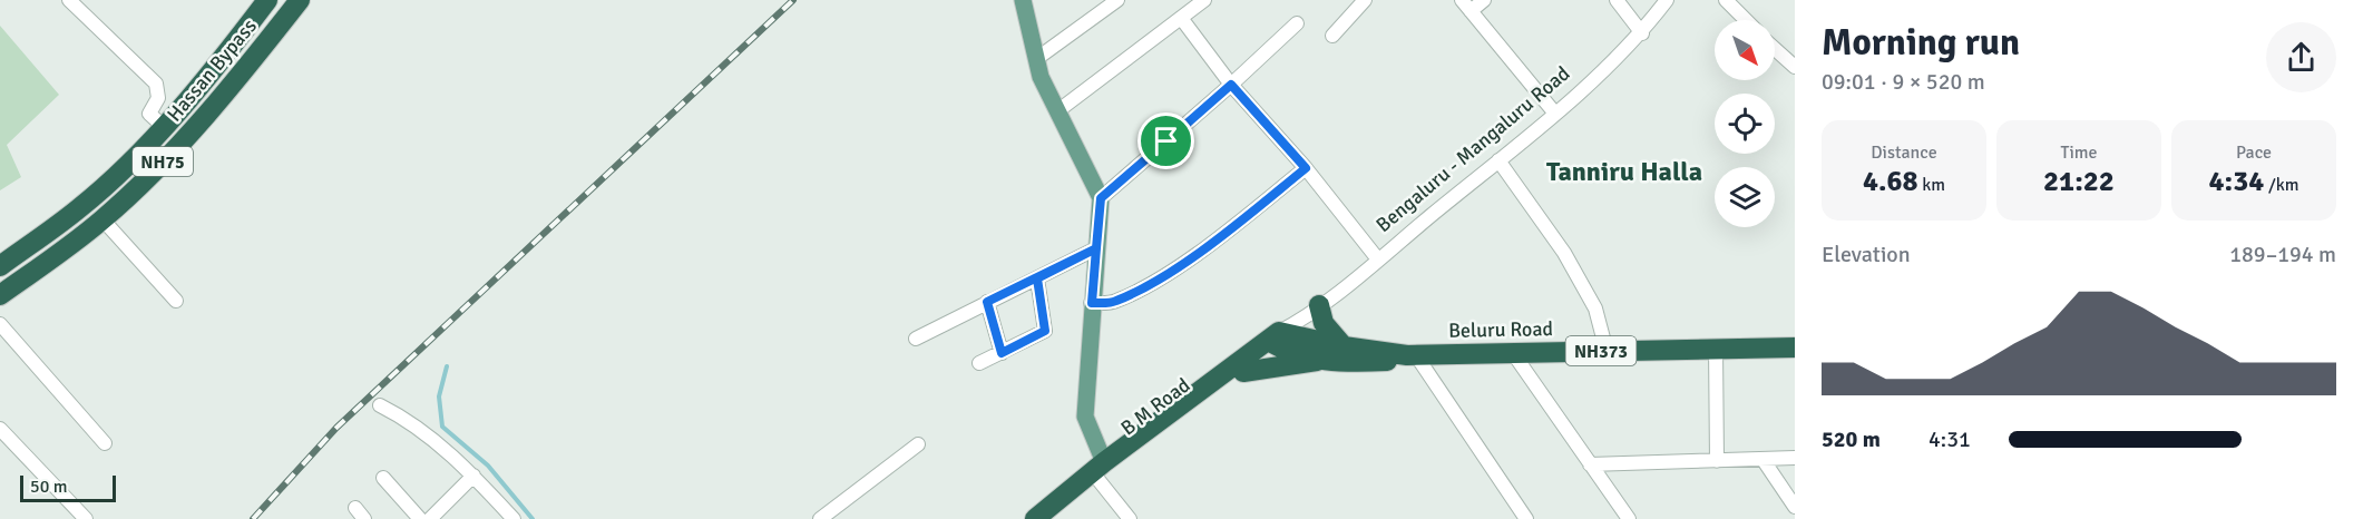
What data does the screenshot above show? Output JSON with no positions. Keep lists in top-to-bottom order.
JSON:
{
  "streets": {
    "highway": [
      "Hassan Bypass",
      "Bengaluru - Mangaluru Road",
      "NH75",
      "Beluru Road",
      "NH373",
      "B M Road"
    ]
  },
  "crossings": [
    ["Bengaluru - Mangaluru Road", "Beluru Road"],
    ["Bengaluru - Mangaluru Road", "B M Road"],
    ["Beluru Road", "B M Road"]
  ],
  "districts": ["Tanniru Halla"],
  "scale_bar": "50 m",
  "north": "bottom right",
  "page": {
    "heading": ["Morning run", "09:01 · 9 × 520 m"],
    "stats": [
      ["Distance", "4.68 km"],
      ["Time", "21:22"],
      ["Pace", "4:34 /km"]
    ],
    "chart": ["Elevation", "189–194 m"],
    "list": [
      {
        "name": "520 m",
        "note": "4:31"
      }
    ],
    "scale": "50 m"
  }
}
